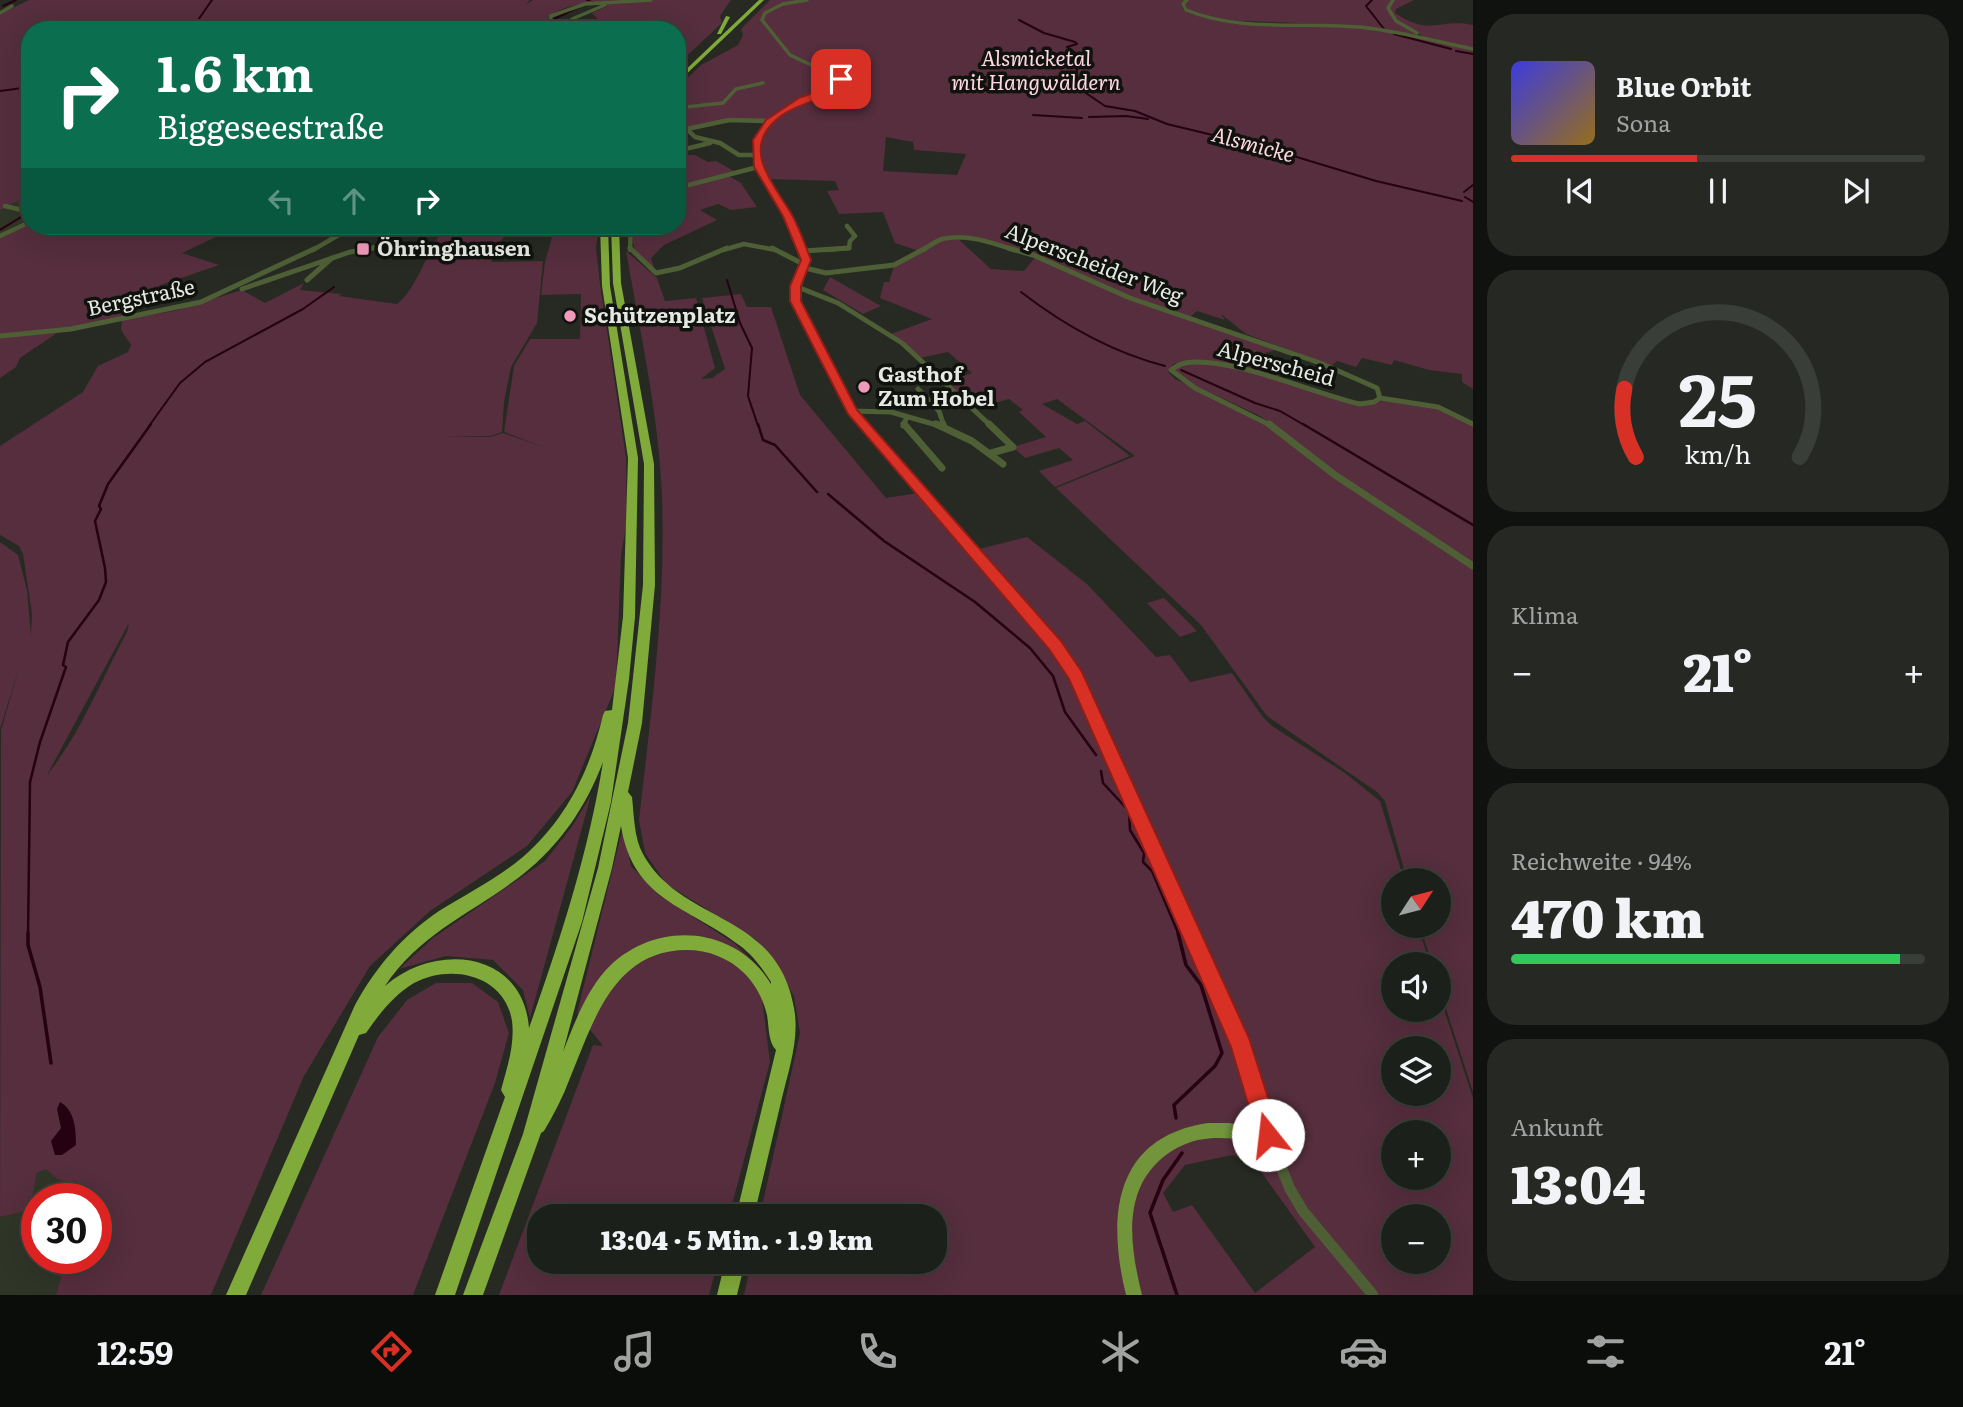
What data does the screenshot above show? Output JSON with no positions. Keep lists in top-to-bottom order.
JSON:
{
  "streets": {
    "street": ["Alperscheider Weg", "Bergstraße", "Alperscheid"]
  },
  "crossings": [
    ["Alperscheider Weg", "Alperscheid"]
  ],
  "water": ["Alsmicke"],
  "parks": ["Alsmicketal mit Hangwäldern"],
  "places": {
    "transit": ["Öhringhausen"],
    "other": ["Schützenplatz", "Gasthof Zum Hobel"]
  },
  "north": "top right",
  "page": {
    "turn": ["1.6 km", "Biggeseestraße"],
    "song": ["Blue Orbit", "Sona"],
    "tile": [
      "Klima",
      ["Reichweite · 94%", "470 km"],
      ["Ankunft", "13:04"]
    ],
    "heat": ["−", "21°", "+"],
    "map_buttons": ["+", "−"],
    "limit": "30",
    "trip": "13:04 · 5 Min. · 1.9 km",
    "tabs": ["12:59", "21°"],
    "gauge": ["25", "km/h"]
  }
}
